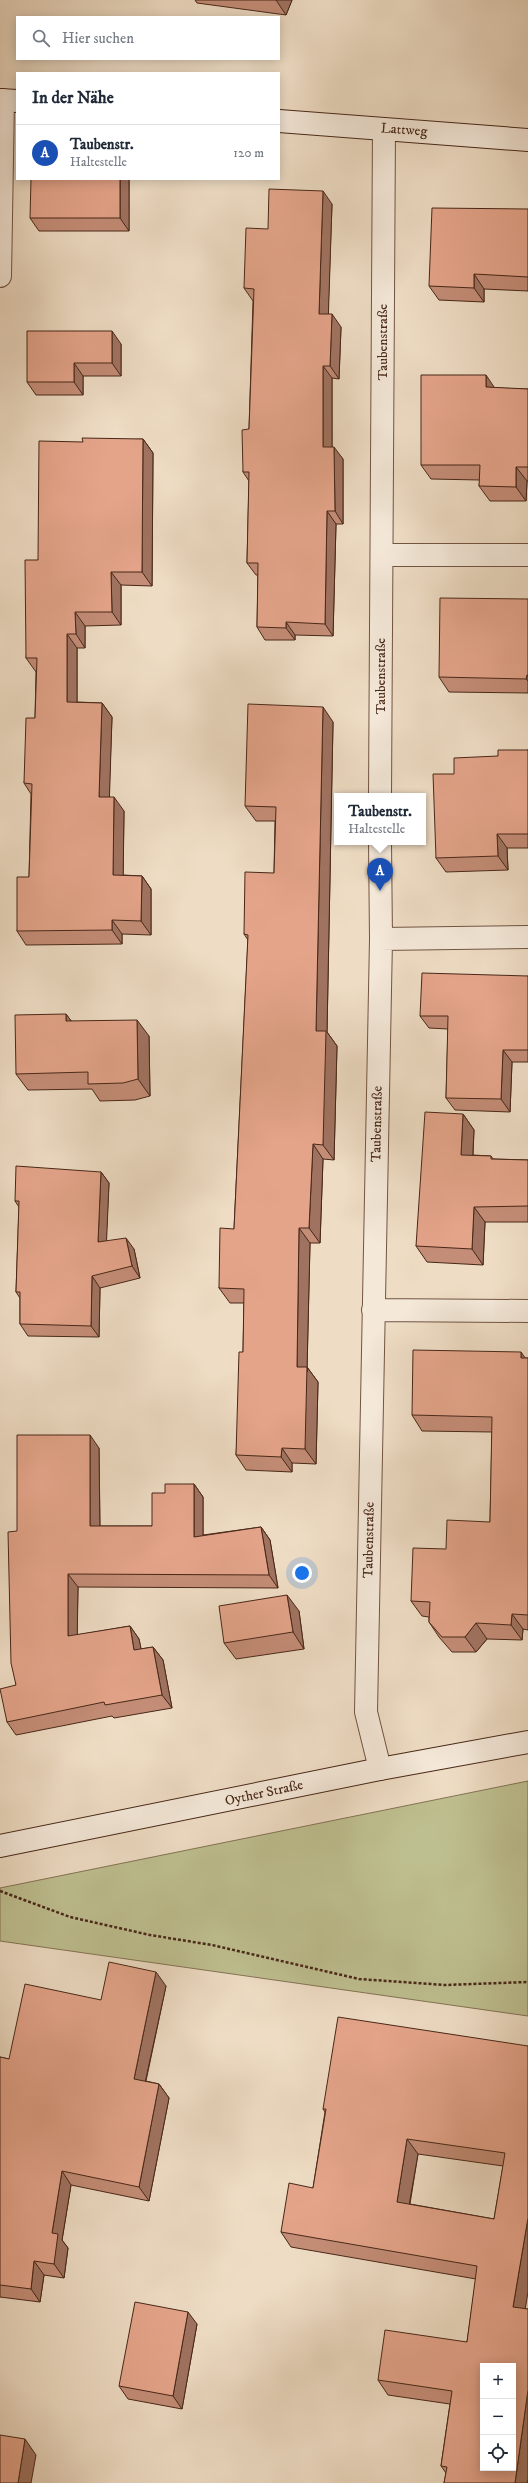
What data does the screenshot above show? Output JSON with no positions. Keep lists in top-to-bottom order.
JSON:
{
  "streets": {
    "street": ["Lattweg", "Taubenstraße", "Oyther Straße"]
  },
  "crossings": [
    ["Lattweg", "Taubenstraße"],
    ["Taubenstraße", "Oyther Straße"]
  ],
  "page": {
    "search": "Hier suchen",
    "heading": "In der Nähe",
    "list": [
      {
        "mark": "A",
        "name": "Taubenstr.",
        "note": "Haltestelle",
        "value": "120 m"
      }
    ],
    "popup": ["Taubenstr.", "Haltestelle"],
    "pins": "A",
    "map_buttons": ["+", "−"]
  }
}
